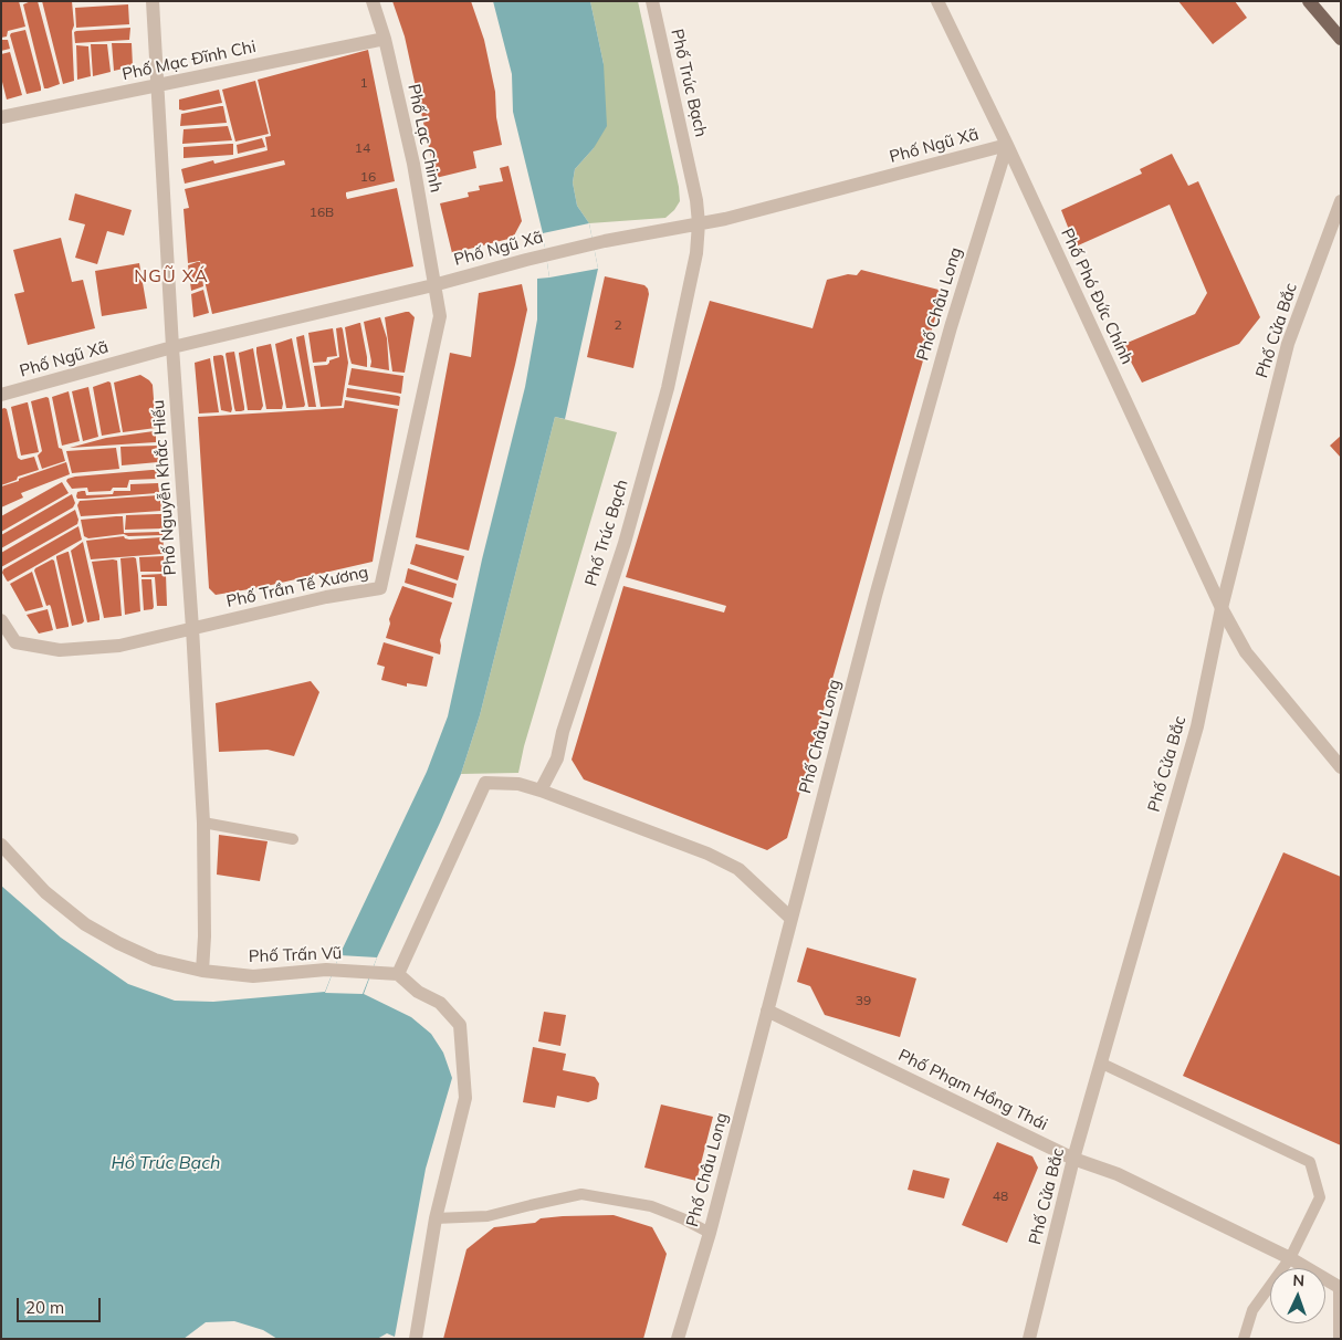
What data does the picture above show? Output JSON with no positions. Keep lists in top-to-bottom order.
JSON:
{
  "streets": {
    "street": [
      "Phố Mạc Đĩnh Chi",
      "Phố Trúc Bạch",
      "Phố Lạc Chinh",
      "Phố Ngũ Xã",
      "Phố Phó Đức Chính",
      "Phố Châu Long",
      "Phố Cửa Bắc",
      "Phố Nguyễn Khắc Hiếu",
      "Phố Trần Tế Xương",
      "Phố Trấn Vũ",
      "Phố Phạm Hồng Thái"
    ]
  },
  "crossings": [
    ["Phố Mạc Đĩnh Chi", "Phố Lạc Chinh"],
    ["Phố Mạc Đĩnh Chi", "Phố Nguyễn Khắc Hiếu"],
    ["Phố Trúc Bạch", "Phố Ngũ Xã"],
    ["Phố Lạc Chinh", "Phố Ngũ Xã"],
    ["Phố Lạc Chinh", "Phố Trần Tế Xương"],
    ["Phố Ngũ Xã", "Phố Phó Đức Chính"],
    ["Phố Ngũ Xã", "Phố Châu Long"],
    ["Phố Ngũ Xã", "Phố Nguyễn Khắc Hiếu"],
    ["Phố Ngũ Xã", "Phố Trần Tế Xương"],
    ["Phố Phó Đức Chính", "Phố Châu Long"],
    ["Phố Phó Đức Chính", "Phố Cửa Bắc"],
    ["Phố Châu Long", "Phố Phạm Hồng Thái"],
    ["Phố Cửa Bắc", "Phố Phạm Hồng Thái"],
    ["Phố Nguyễn Khắc Hiếu", "Phố Trần Tế Xương"],
    ["Phố Nguyễn Khắc Hiếu", "Phố Trấn Vũ"]
  ],
  "districts": ["NGŨ XÁ"],
  "water": ["Hồ Trúc Bạch"],
  "house_numbers": [
    "1",
    "14",
    "16",
    "16B",
    "2",
    "39",
    "48"
  ],
  "scale_bar": "20 m",
  "north": "top"
}
